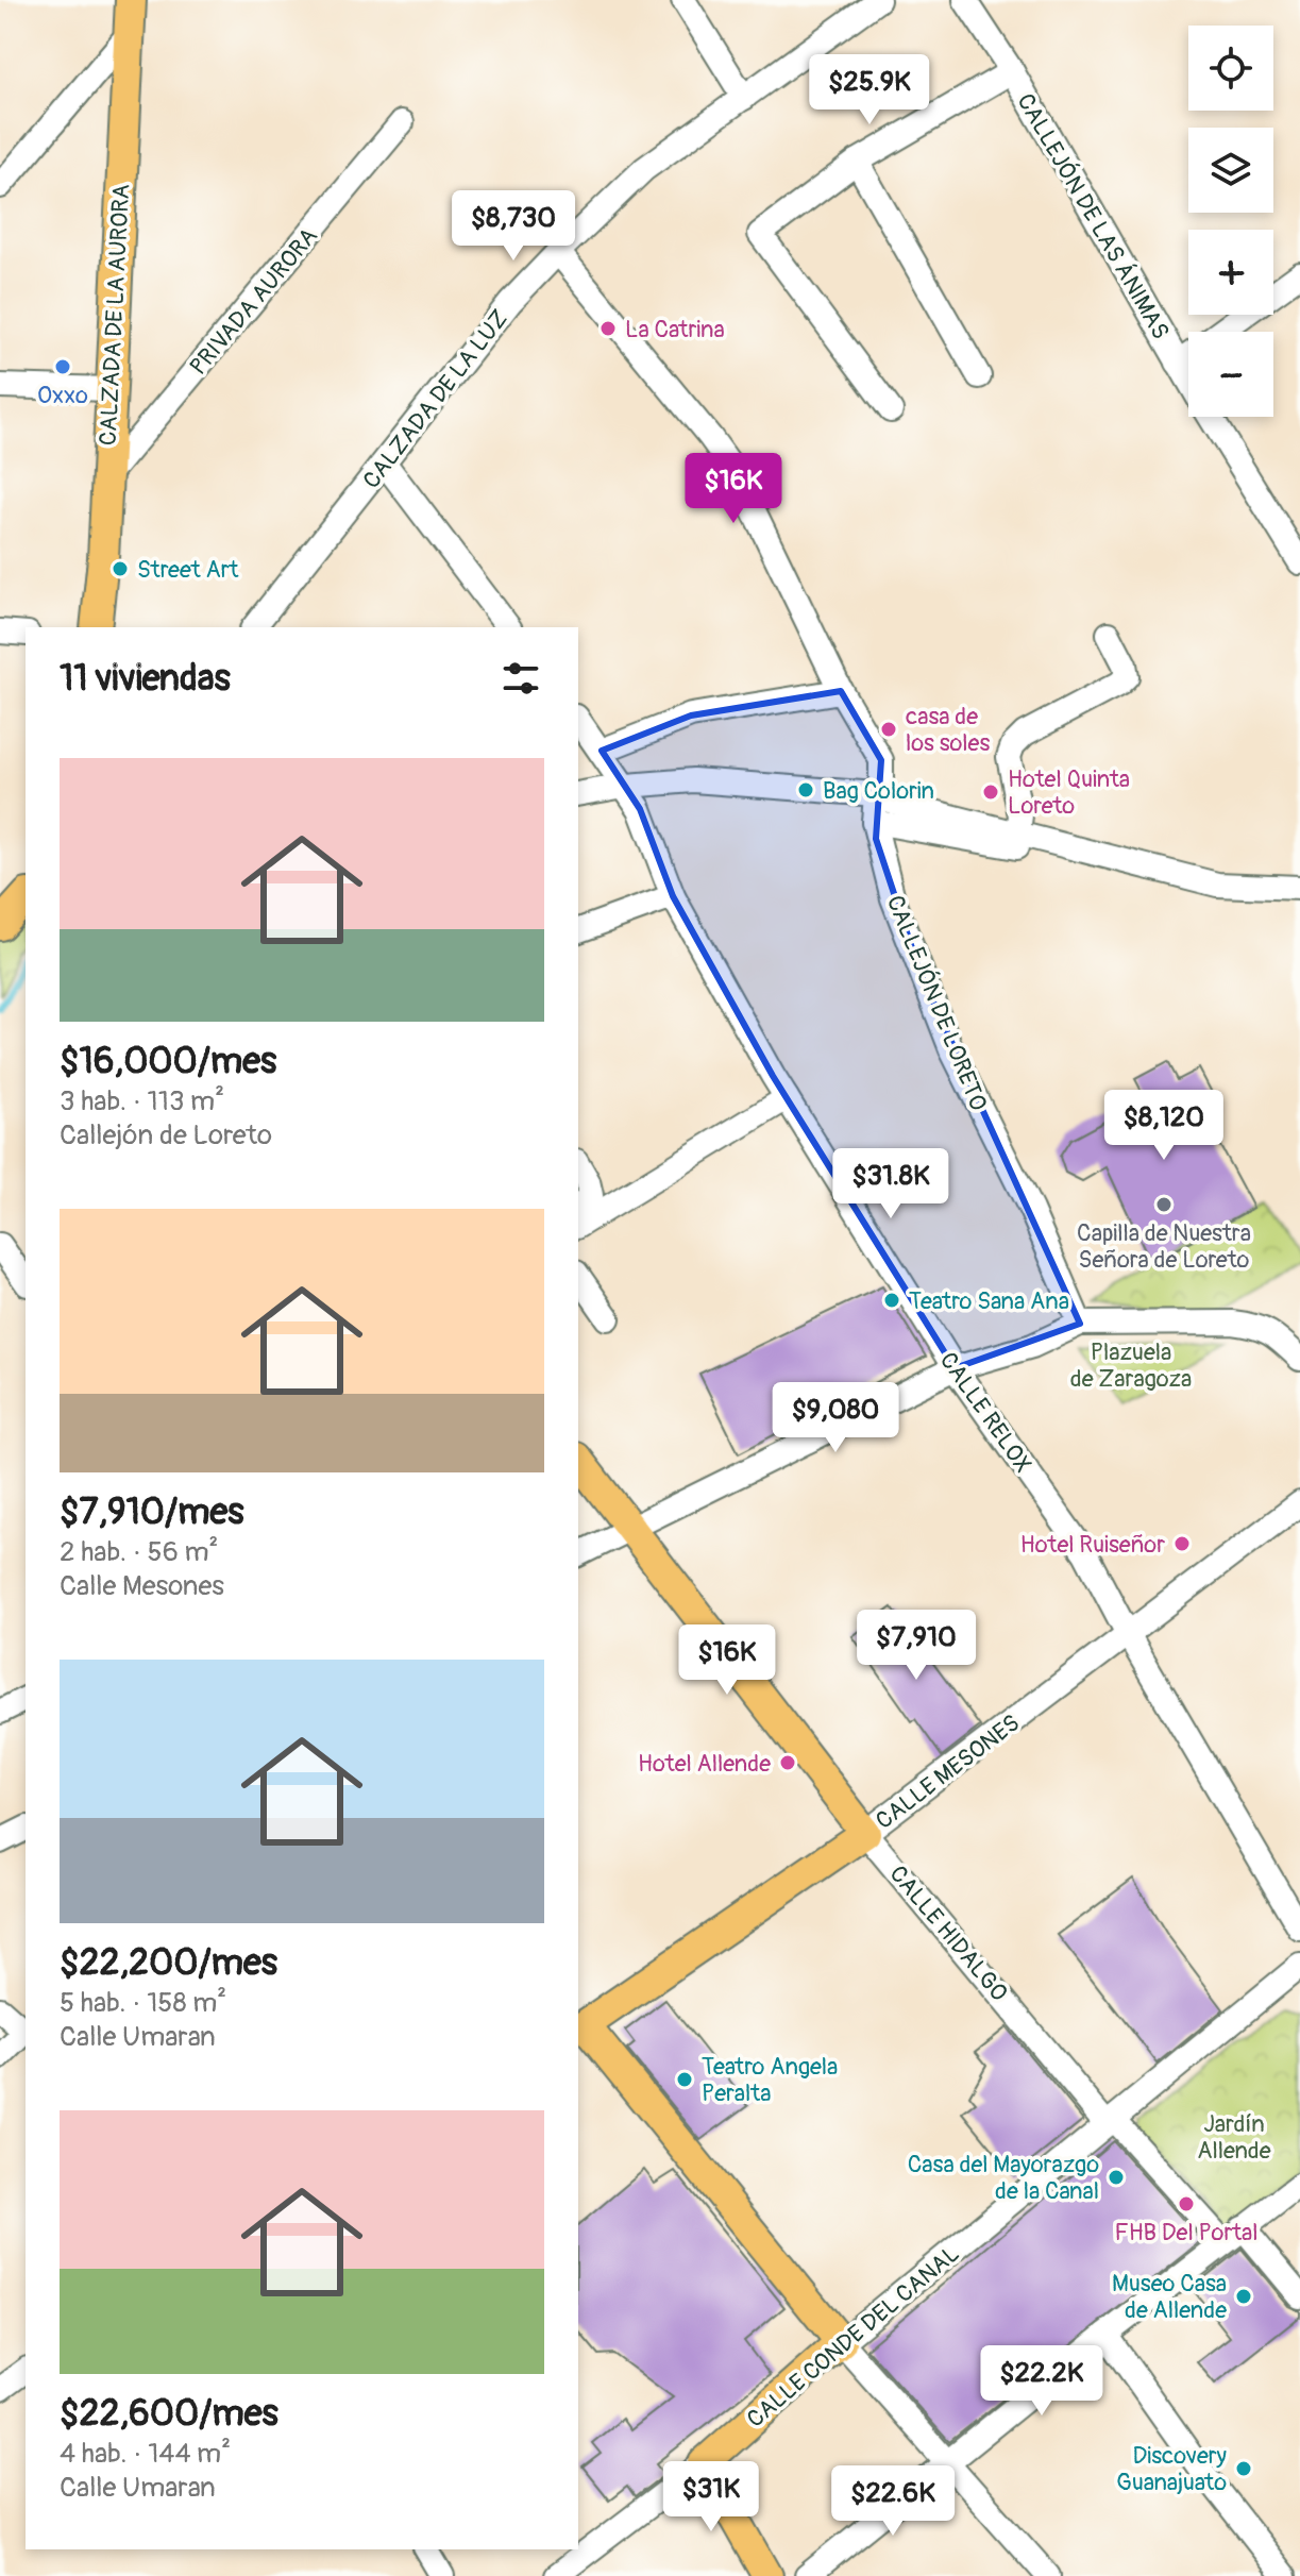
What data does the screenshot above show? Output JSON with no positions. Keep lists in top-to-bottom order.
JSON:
{
  "streets": {
    "main road": [
      "CALZADA DE LA AURORA",
      "CALLE MESONES",
      "CALLE HIDALGO",
      "CALLE CONDE DEL CANAL"
    ],
    "street": [
      "CALLEJÓN DE LAS ÁNIMAS",
      "PRIVADA AURORA",
      "CALZADA DE LA LUZ",
      "CALLEJÓN DE LORETO",
      "CALLE RELOX"
    ]
  },
  "crossings": [
    ["PRIVADA AURORA", "CALZADA DE LA AURORA"],
    ["CALZADA DE LA LUZ", "CALLEJÓN DE LORETO"],
    ["CALLE RELOX", "CALLE MESONES"],
    ["CALLE MESONES", "CALLE HIDALGO"],
    ["CALLE HIDALGO", "CALLE CONDE DEL CANAL"]
  ],
  "parks": ["Plazuela de Zaragoza", "Jardín Allende"],
  "places": [
    "La Catrina",
    "Oxxo",
    "Street Art",
    "casa de los soles",
    "Bag Colorin",
    "Hotel Quinta Loreto",
    "Capilla de Nuestra Señora de Loreto",
    "Teatro Sana Ana",
    "Hotel Ruiseñor",
    "Hotel Allende",
    "Teatro Angela Peralta",
    "Casa del Mayorazgo de la Canal",
    "FHB Del Portal",
    "Museo Casa de Allende",
    "Discovery Guanajuato"
  ],
  "page": {
    "map_buttons": ["+", "−"],
    "price": [
      "$25.9K",
      "$8,730",
      "$16K",
      "$8,120",
      "$31.8K",
      "$9,080",
      "$7,910",
      "$16K",
      "$22.2K",
      "$31K",
      "$22.6K"
    ],
    "heading": "11 viviendas",
    "list": [
      {
        "name": "$16,000/mes",
        "note": "3 hab. · 113 m² · Callejón de Loreto"
      },
      {
        "name": "$7,910/mes",
        "note": "2 hab. · 56 m² · Calle Mesones"
      },
      {
        "name": "$22,200/mes",
        "note": "5 hab. · 158 m² · Calle Umaran"
      },
      {
        "name": "$22,600/mes",
        "note": "4 hab. · 144 m² · Calle Umaran"
      }
    ]
  }
}
